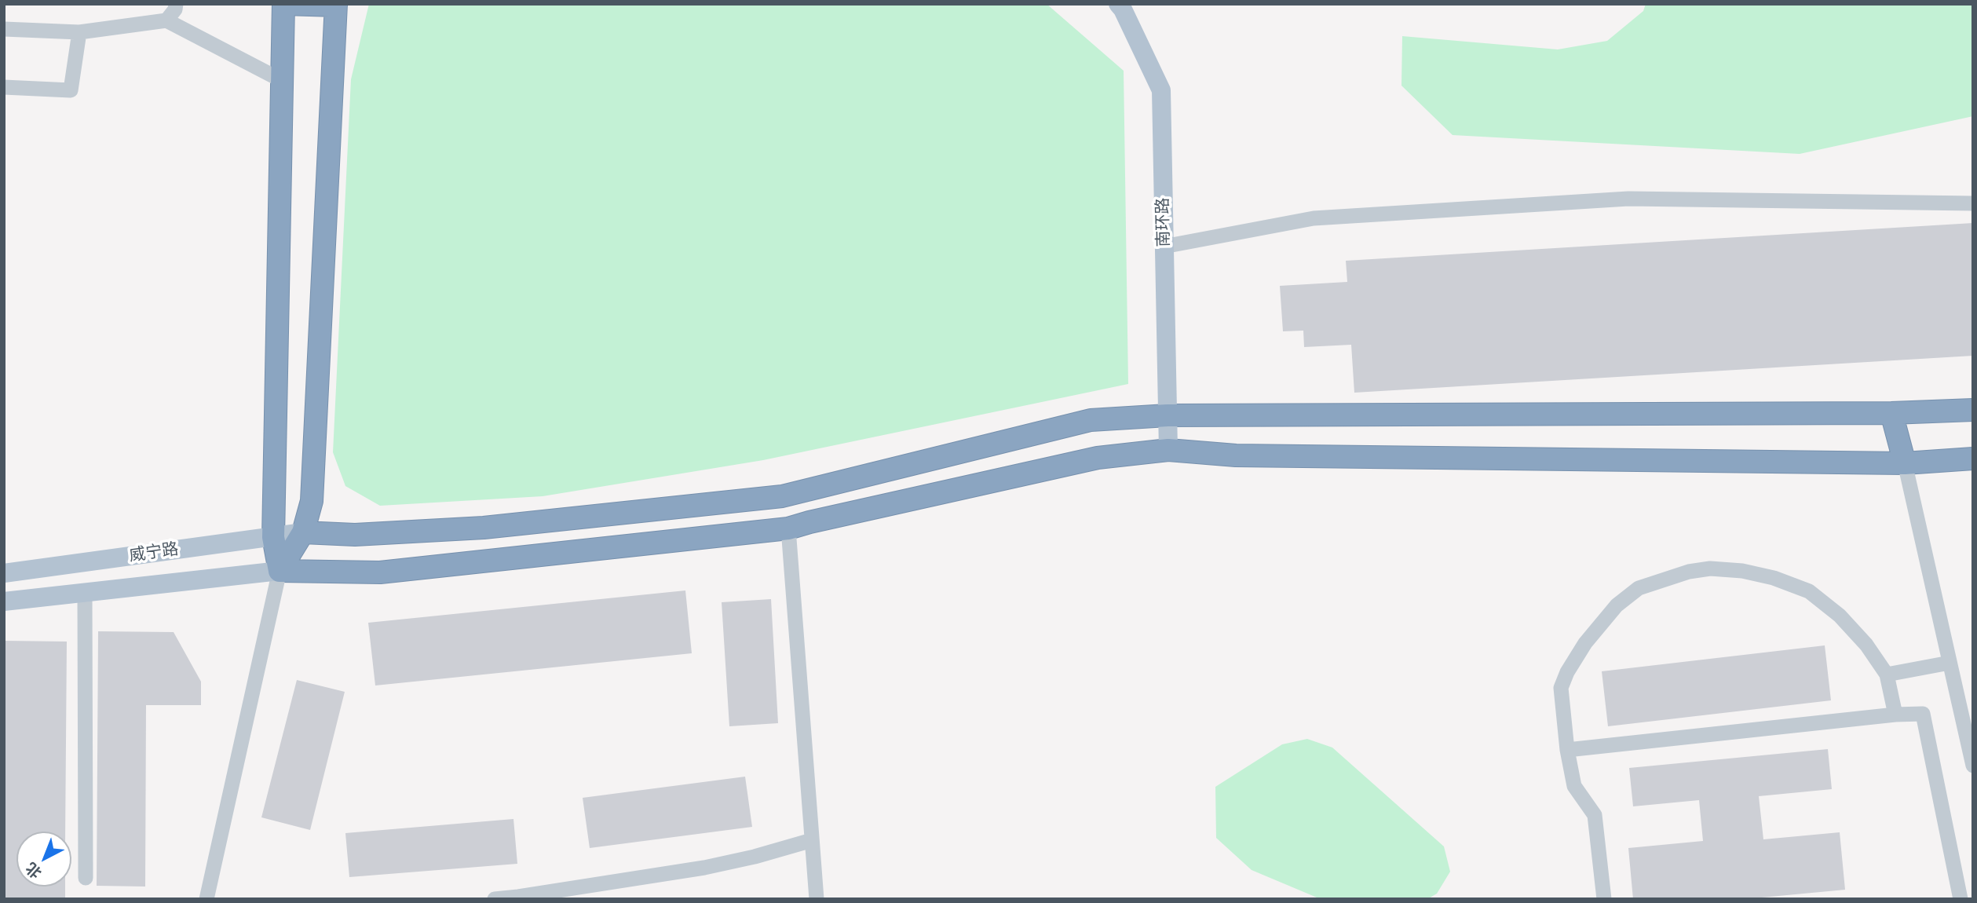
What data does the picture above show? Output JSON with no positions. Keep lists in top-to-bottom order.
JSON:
{
  "streets": {
    "main road": ["南环路", "威宁路"]
  },
  "north": "bottom left"
}
